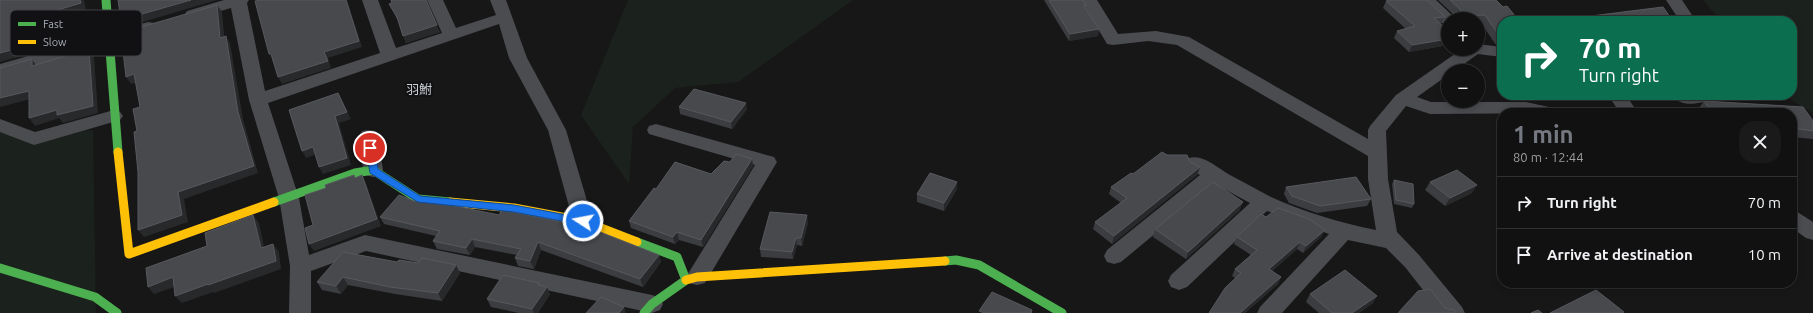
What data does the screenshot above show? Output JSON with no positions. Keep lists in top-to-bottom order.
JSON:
{
  "districts": ["羽鮒"],
  "legend": ["Fast", "Slow"],
  "page": {
    "map_buttons": ["+", "−"],
    "turn": ["70 m", "Turn right"],
    "heading": ["1 min", "80 m · 12:44"],
    "list": [
      {
        "name": "Turn right",
        "value": "70 m"
      },
      {
        "name": "Arrive at destination",
        "value": "10 m"
      }
    ]
  }
}
